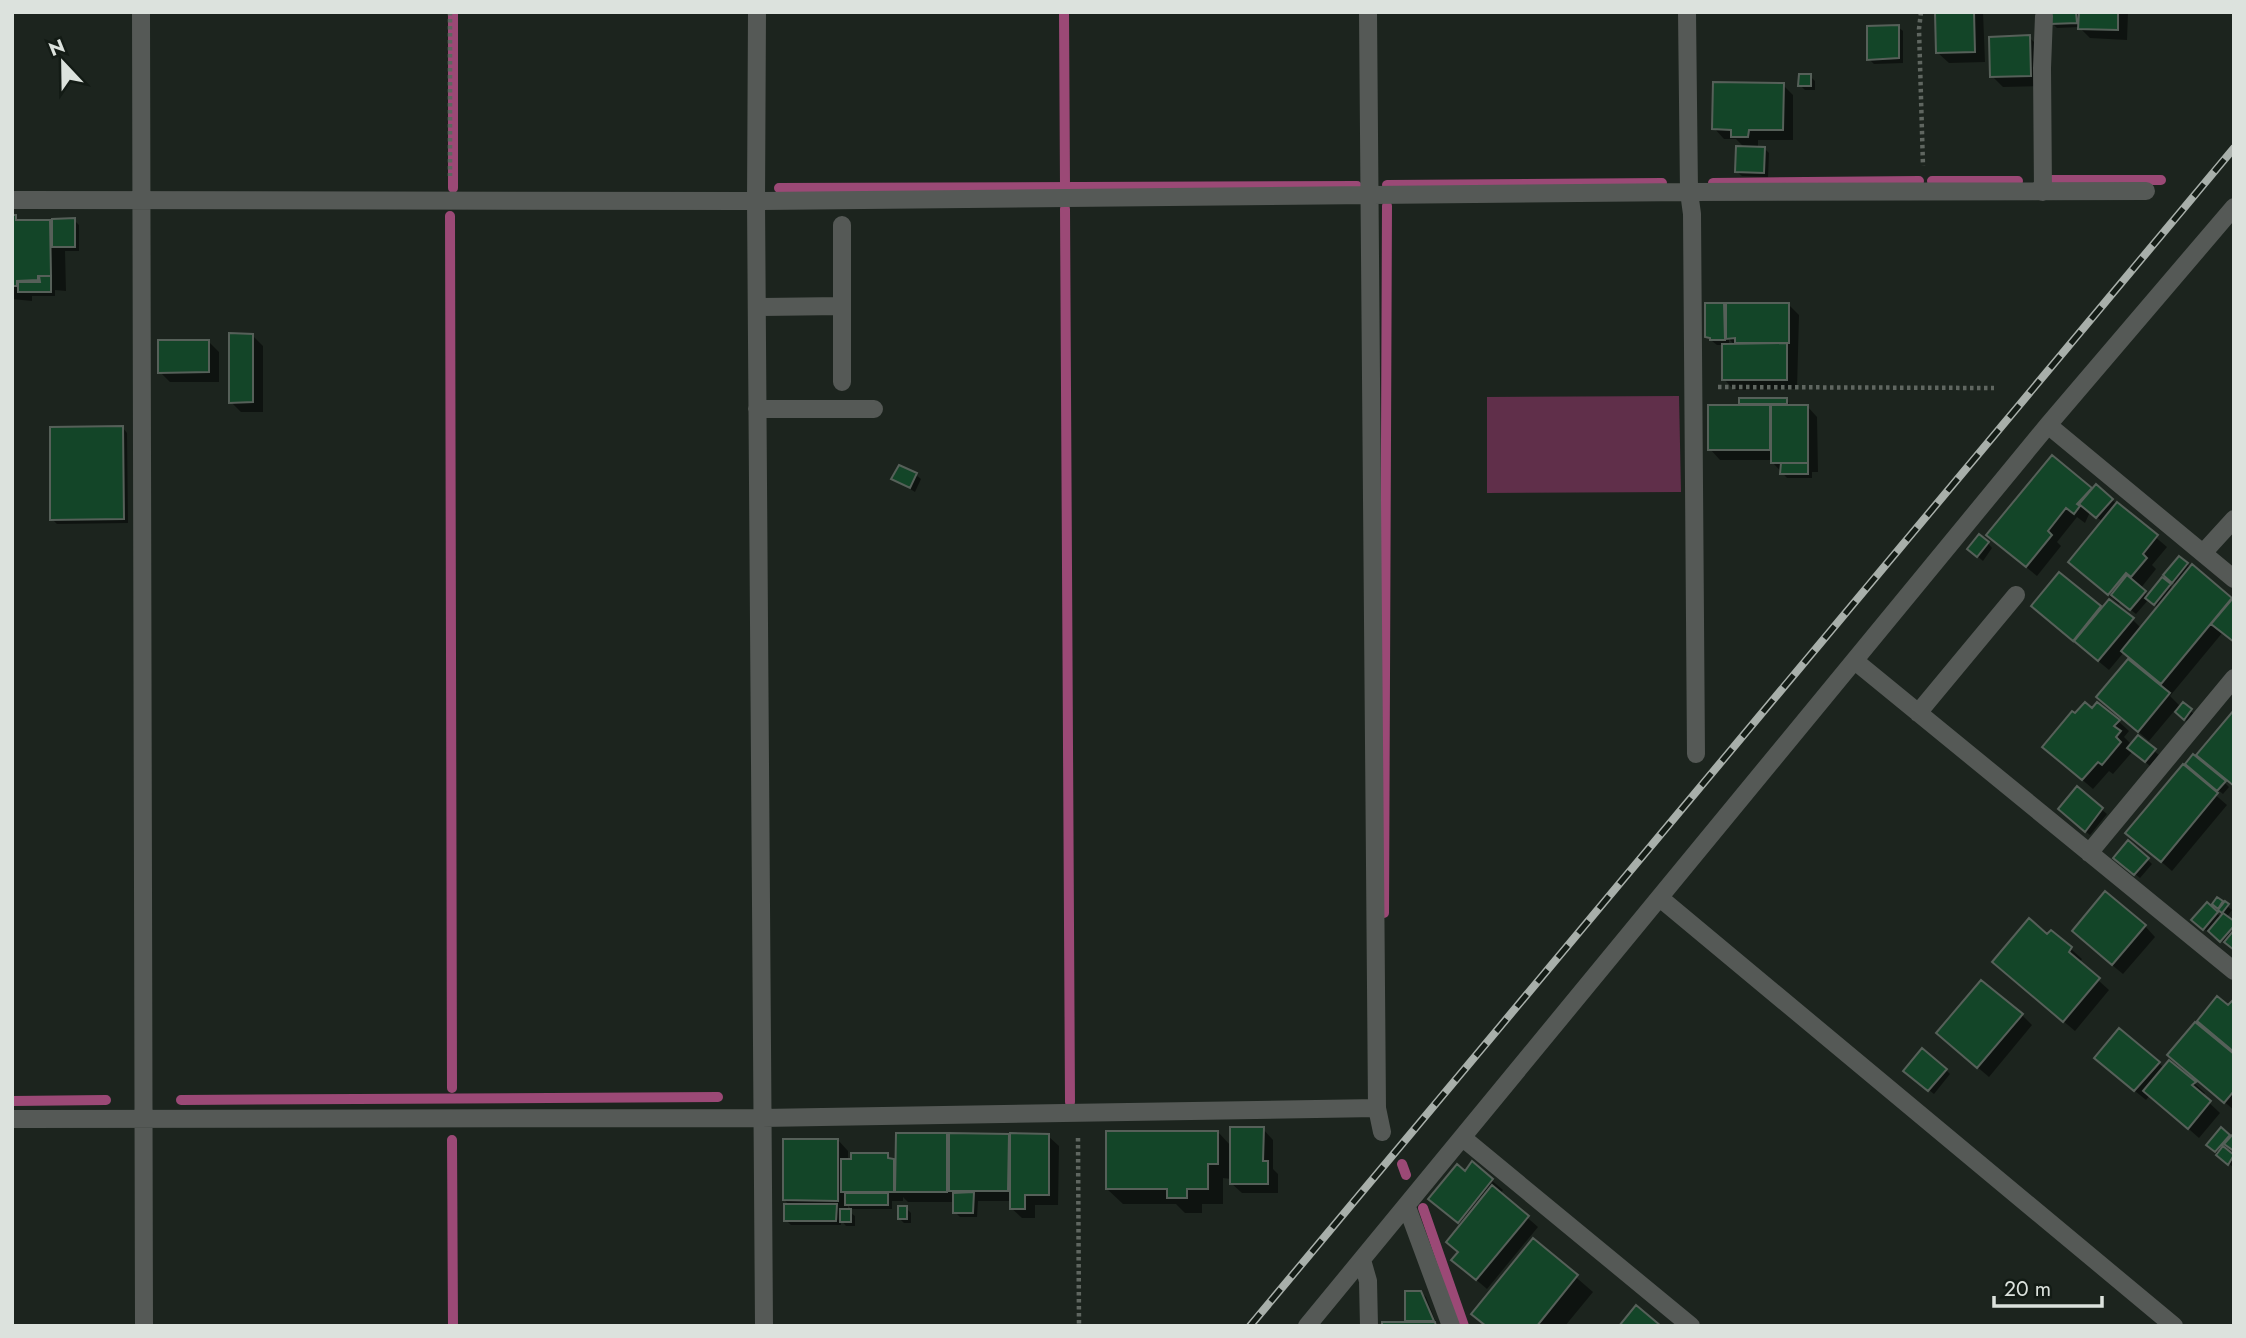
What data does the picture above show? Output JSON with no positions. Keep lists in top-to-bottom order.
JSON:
{
  "scale_bar": "20 m",
  "north": "top"
}
